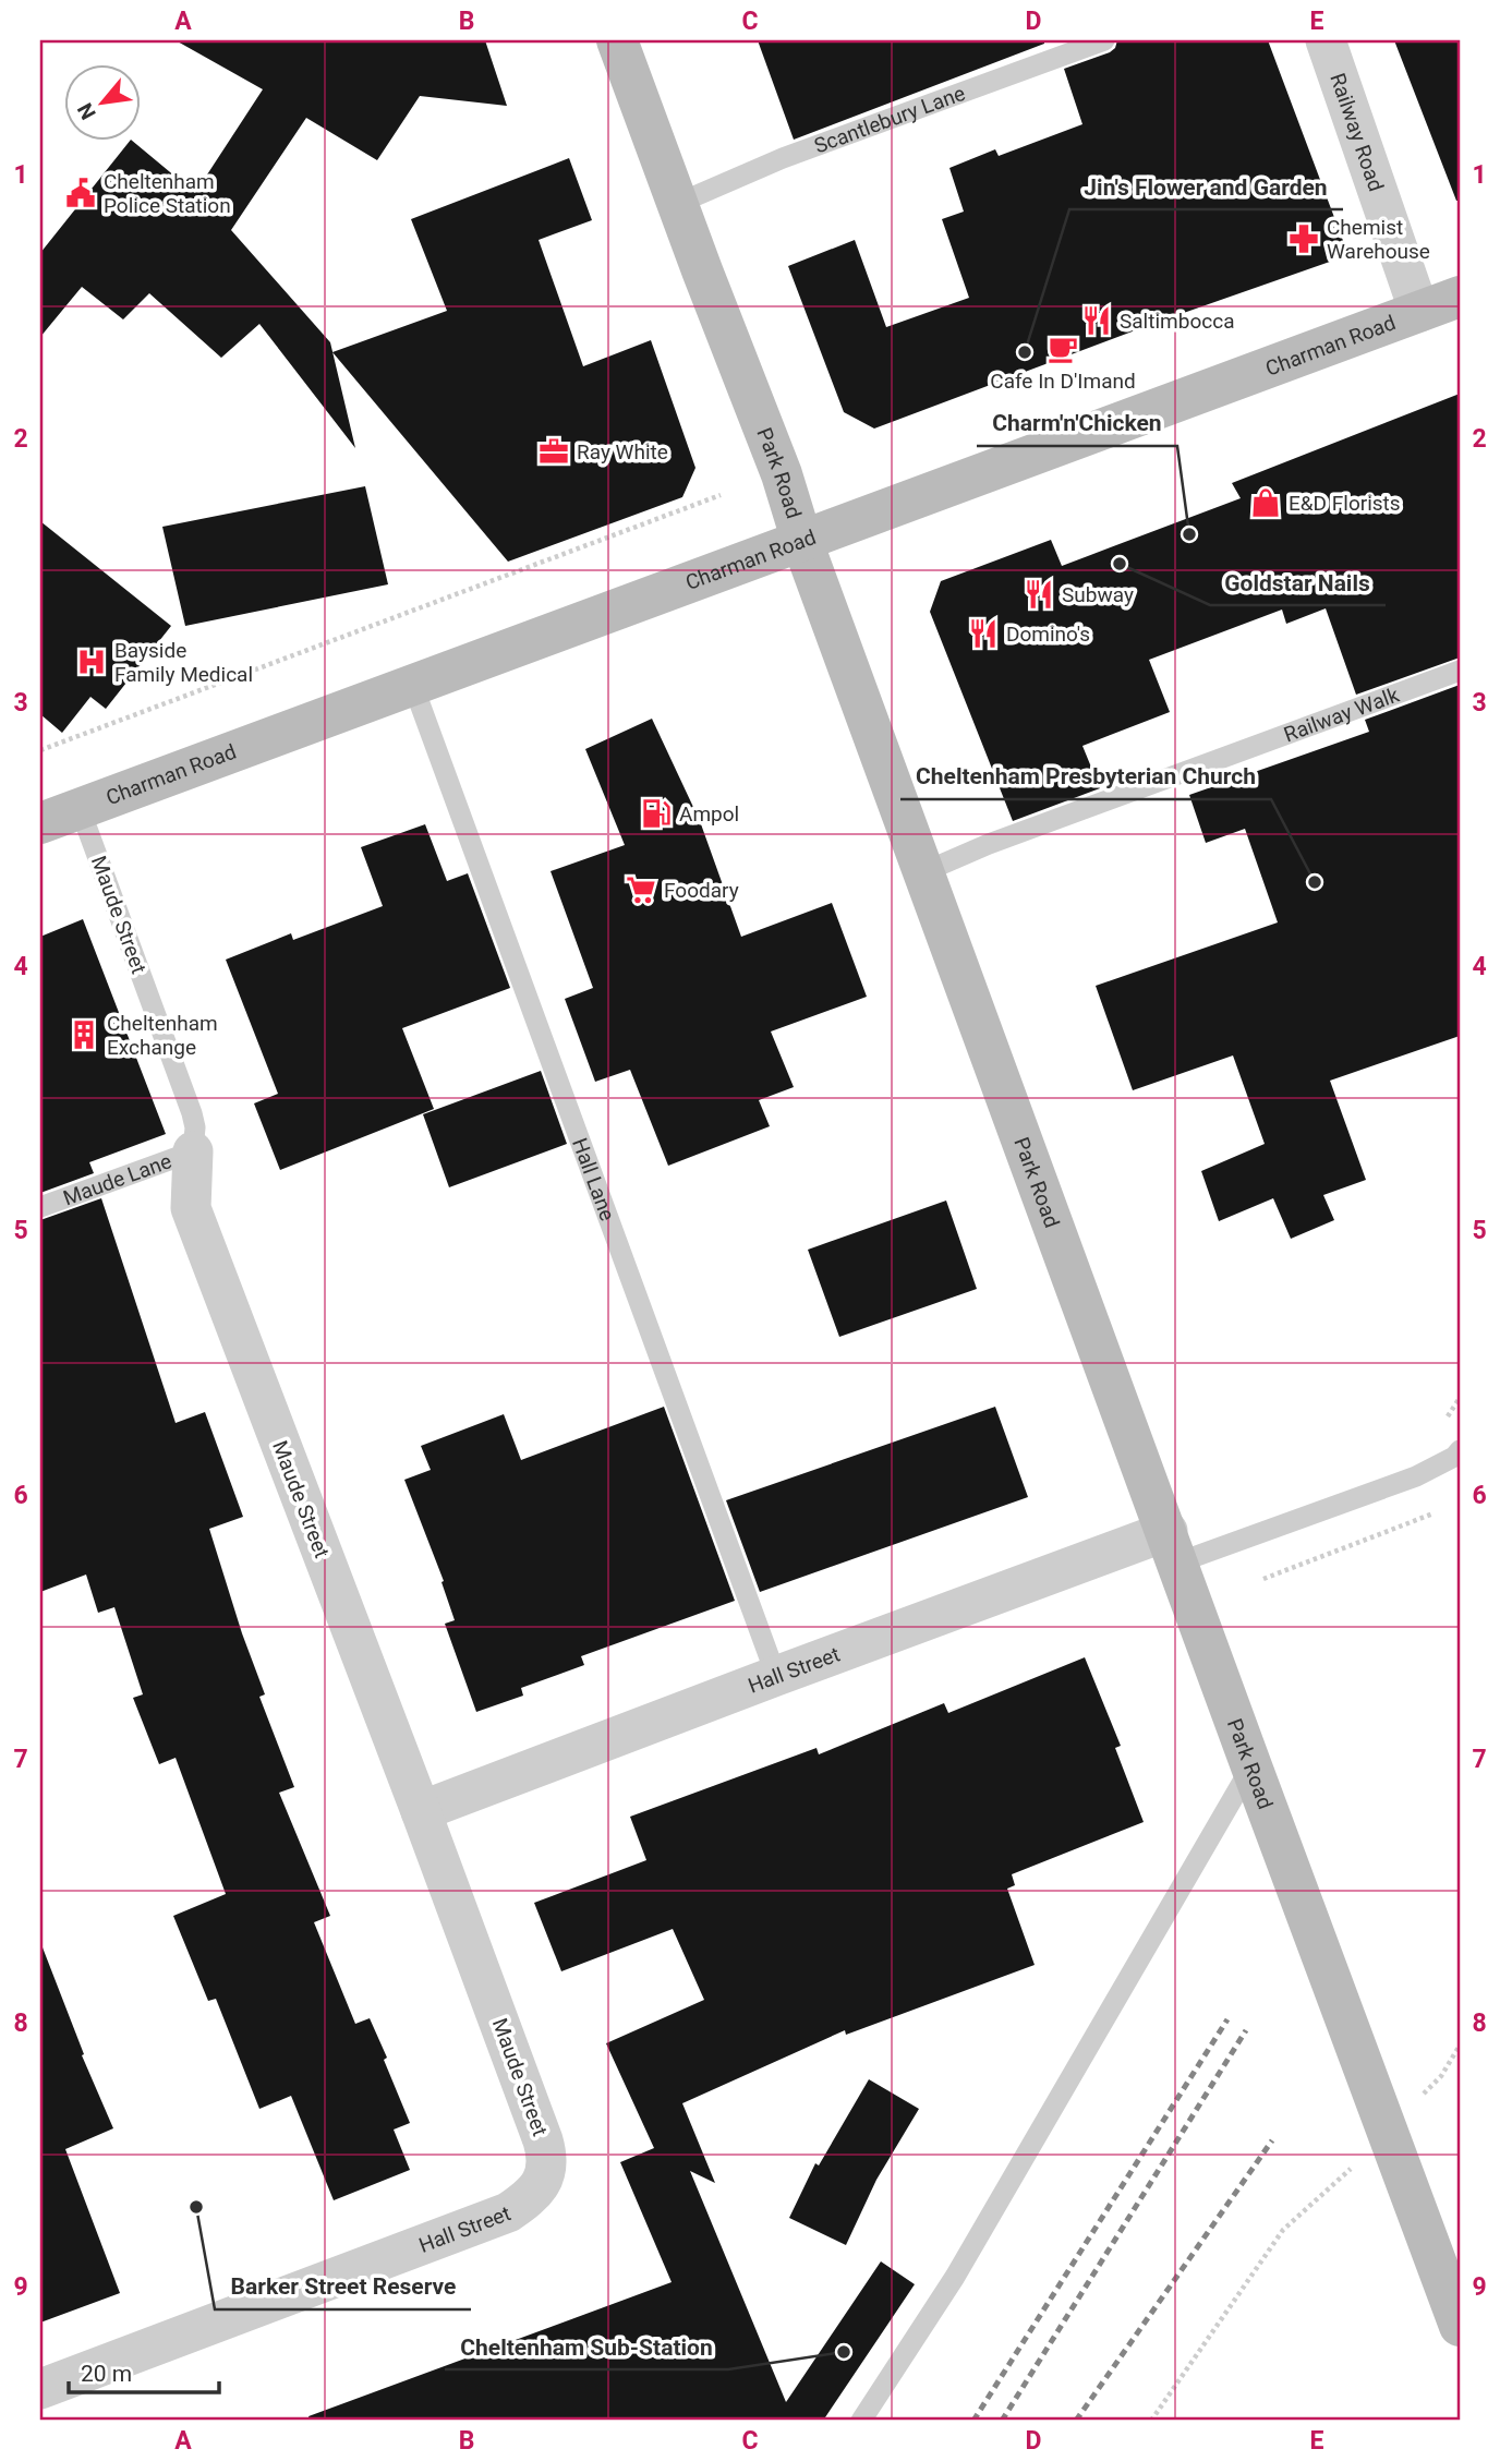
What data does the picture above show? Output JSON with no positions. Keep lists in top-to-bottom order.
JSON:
{
  "streets": {
    "street": [
      "Railway Road",
      "Charman Road",
      "Park Road",
      "Maude Street",
      "Hall Street"
    ],
    "lane": [
      "Scantlebury Lane",
      "Railway Walk",
      "Maude Lane",
      "Hall Lane"
    ]
  },
  "crossings": [
    ["Scantlebury Lane", "Park Road"],
    ["Railway Road", "Charman Road"],
    ["Charman Road", "Park Road"],
    ["Charman Road", "Maude Street"],
    ["Charman Road", "Hall Lane"],
    ["Park Road", "Railway Walk"],
    ["Park Road", "Hall Street"],
    ["Maude Street", "Maude Lane"],
    ["Maude Street", "Hall Street"],
    ["Hall Lane", "Hall Street"]
  ],
  "places": {
    "public building": ["Cheltenham Police Station"],
    "pharmacy": ["Chemist Warehouse"],
    "restaurant": ["Saltimbocca", "Subway", "Domino's"],
    "cafe": ["Cafe In D'Imand"],
    "other": [
      "Jin's Flower and Garden",
      "Charm'n'Chicken",
      "Goldstar Nails",
      "Cheltenham Presbyterian Church",
      "Barker Street Reserve",
      "Cheltenham Sub-Station"
    ],
    "office": ["Ray White"],
    "shop": ["E&D Florists"],
    "hospital": ["Bayside Family Medical"],
    "fuel station": ["Ampol"],
    "supermarket": ["Foodary"],
    "building": ["Cheltenham Exchange"]
  },
  "scale_bar": "20 m",
  "north": "bottom left",
  "grid": {
    "columns": [
      "A",
      "B",
      "C",
      "D",
      "E"
    ],
    "rows": [
      "1",
      "2",
      "3",
      "4",
      "5",
      "6",
      "7",
      "8",
      "9"
    ]
  }
}
